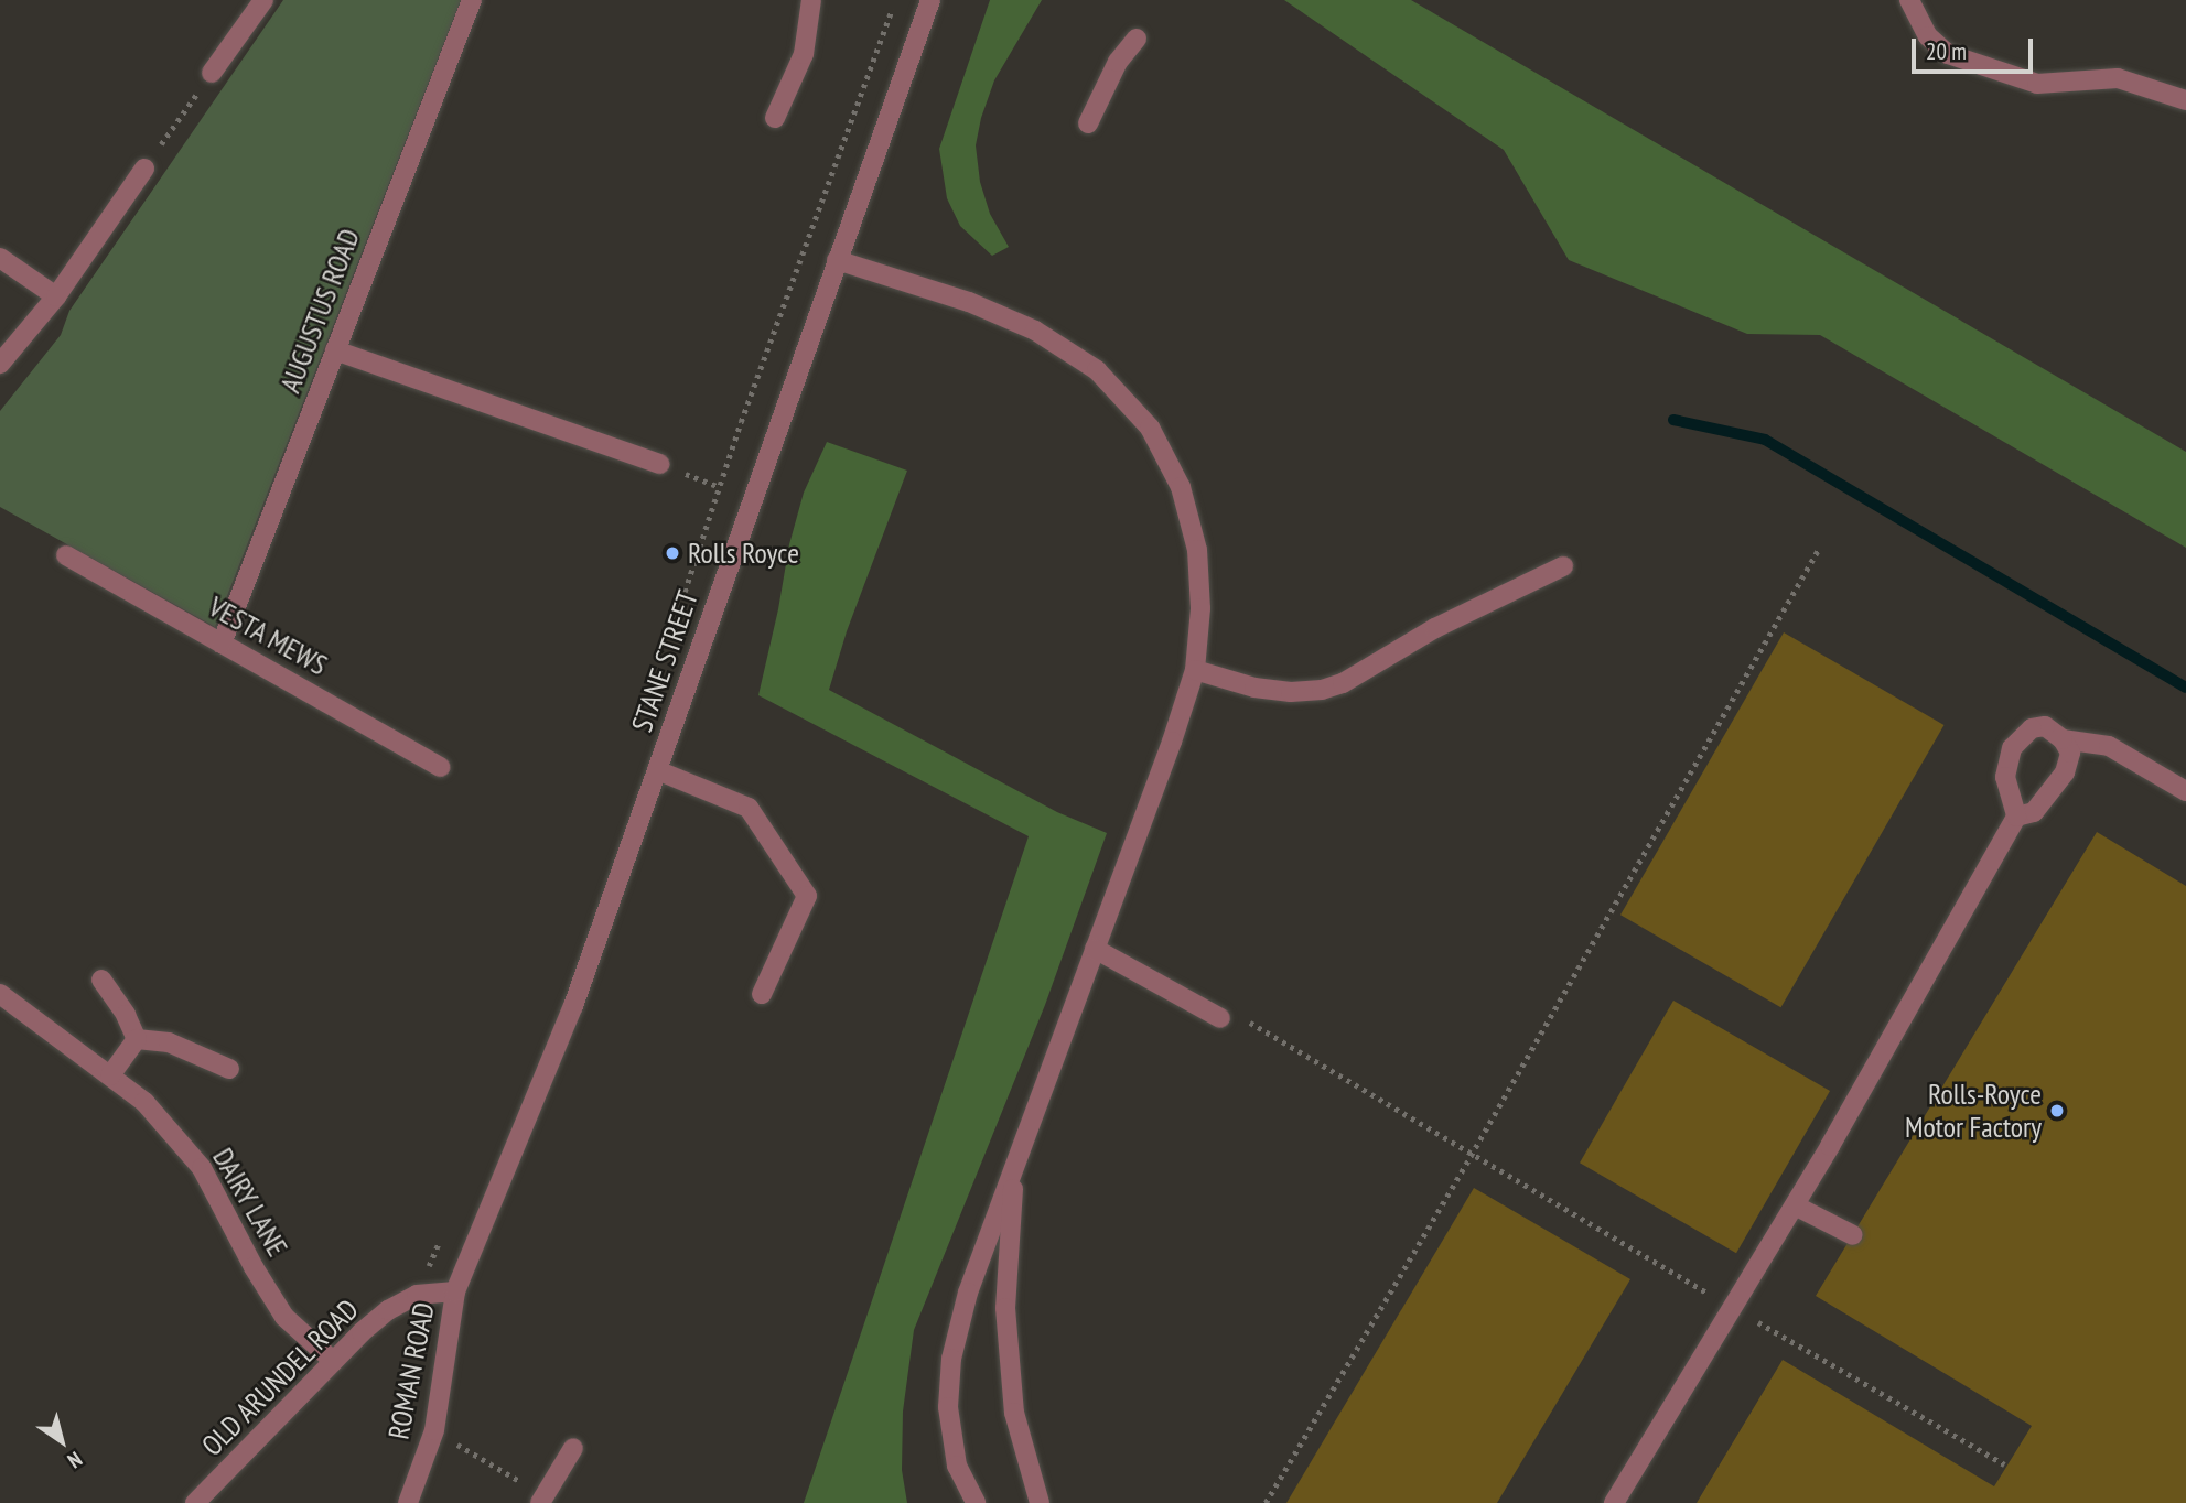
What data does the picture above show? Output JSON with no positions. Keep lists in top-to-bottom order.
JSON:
{
  "streets": {
    "street": [
      "AUGUSTUS ROAD",
      "VESTA MEWS",
      "STANE STREET",
      "DAIRY LANE",
      "ROMAN ROAD",
      "OLD ARUNDEL ROAD"
    ]
  },
  "crossings": [
    ["AUGUSTUS ROAD", "VESTA MEWS"],
    ["STANE STREET", "ROMAN ROAD"],
    ["STANE STREET", "OLD ARUNDEL ROAD"],
    ["DAIRY LANE", "OLD ARUNDEL ROAD"],
    ["ROMAN ROAD", "OLD ARUNDEL ROAD"]
  ],
  "places": ["Rolls Royce", "Rolls-Royce Motor Factory"],
  "scale_bar": "20 m",
  "north": "bottom right"
}
